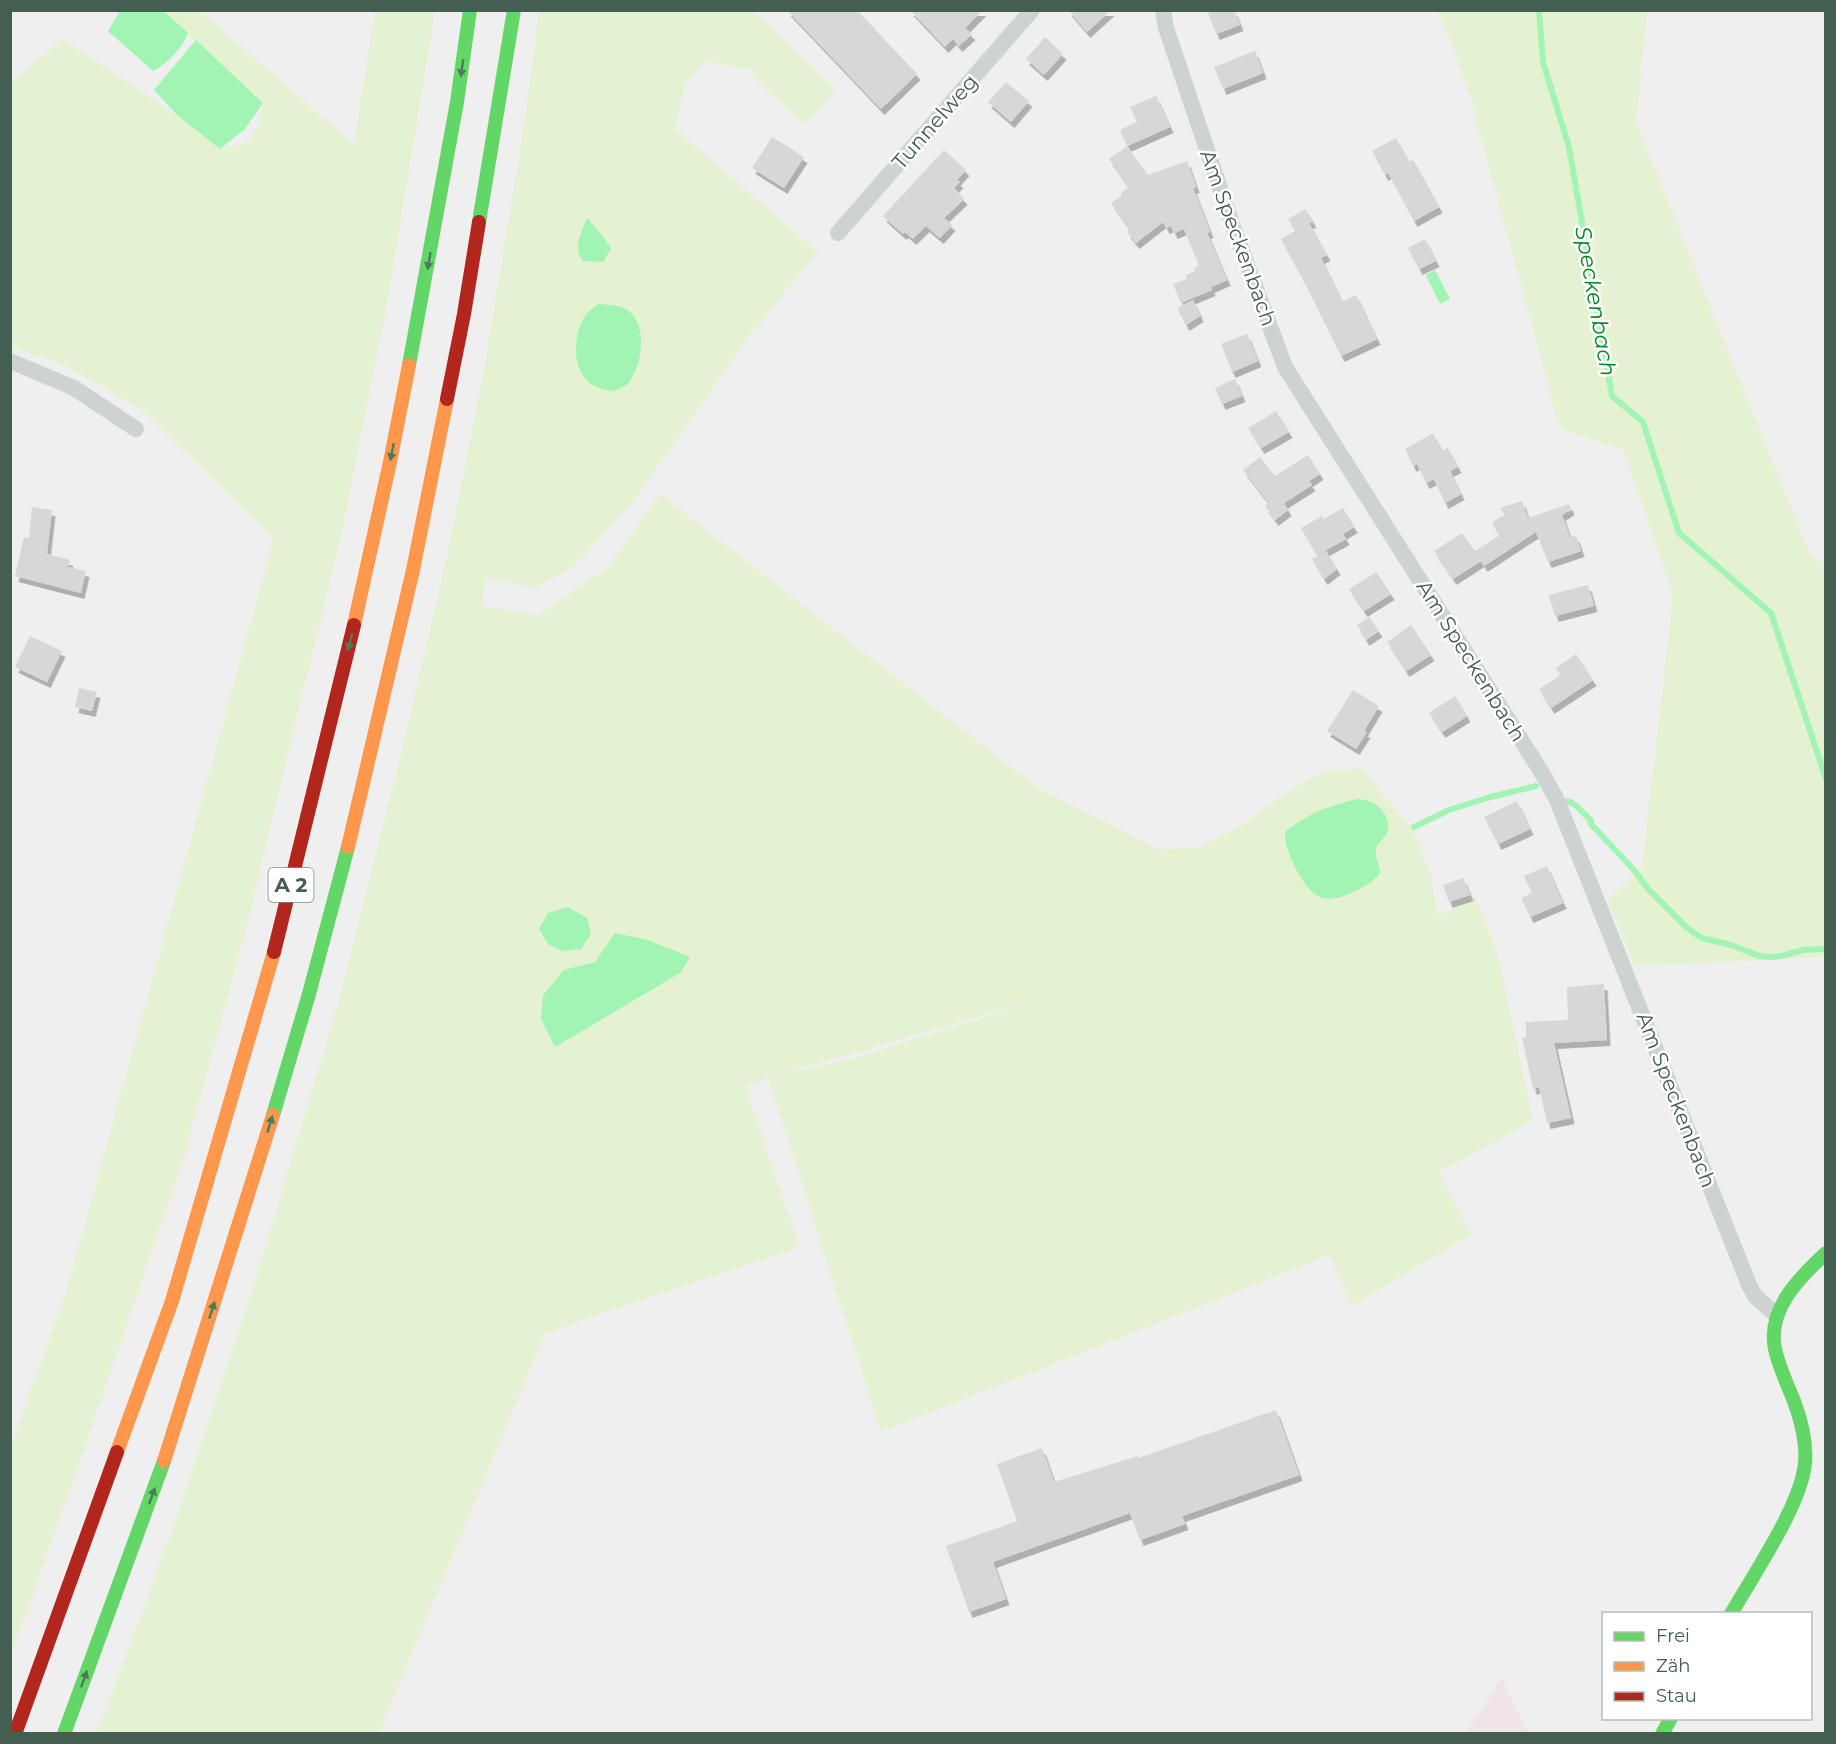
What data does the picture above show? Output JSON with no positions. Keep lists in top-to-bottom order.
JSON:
{
  "streets": {
    "main road": ["A 2"],
    "street": ["Tunnelweg", "Am Speckenbach"]
  },
  "water": ["Speckenbach"],
  "legend": ["Frei", "Zäh", "Stau"]
}
